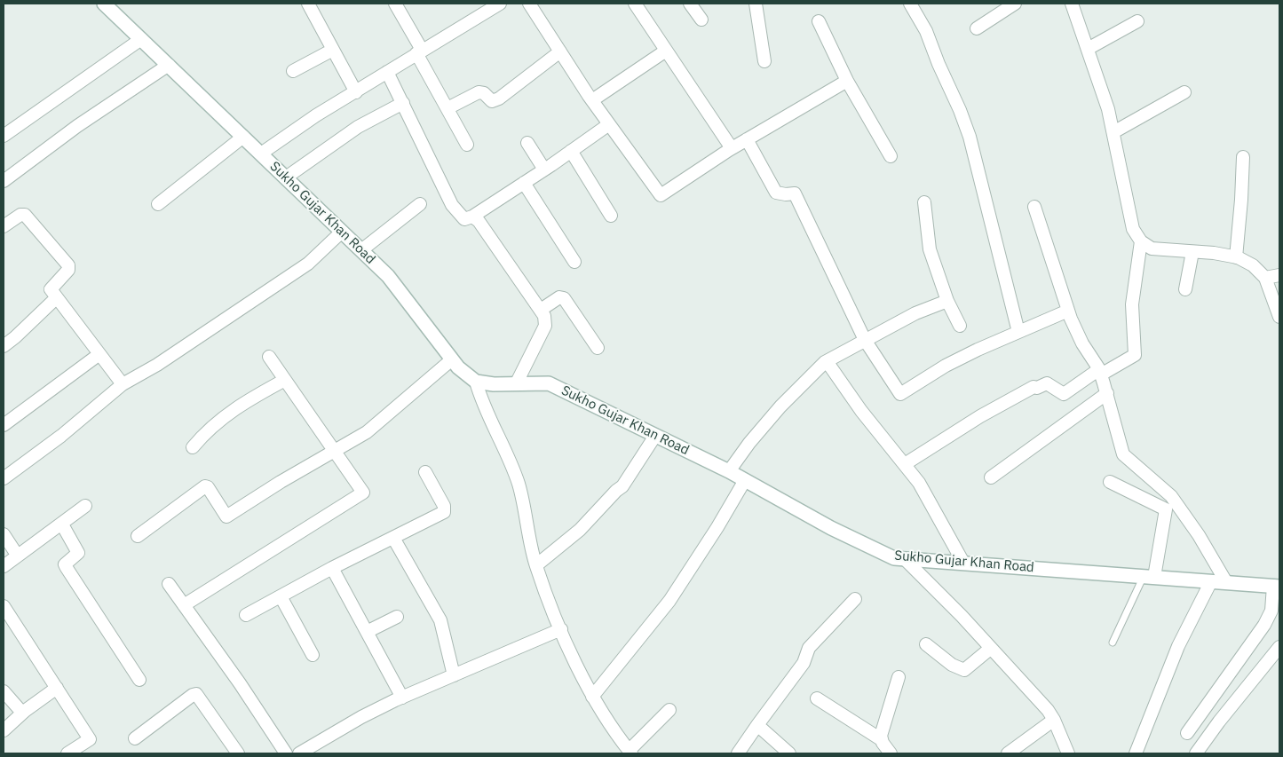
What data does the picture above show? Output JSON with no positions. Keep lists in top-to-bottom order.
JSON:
{
  "streets": {
    "main road": ["Sukho Gujar Khan Road"]
  }
}
